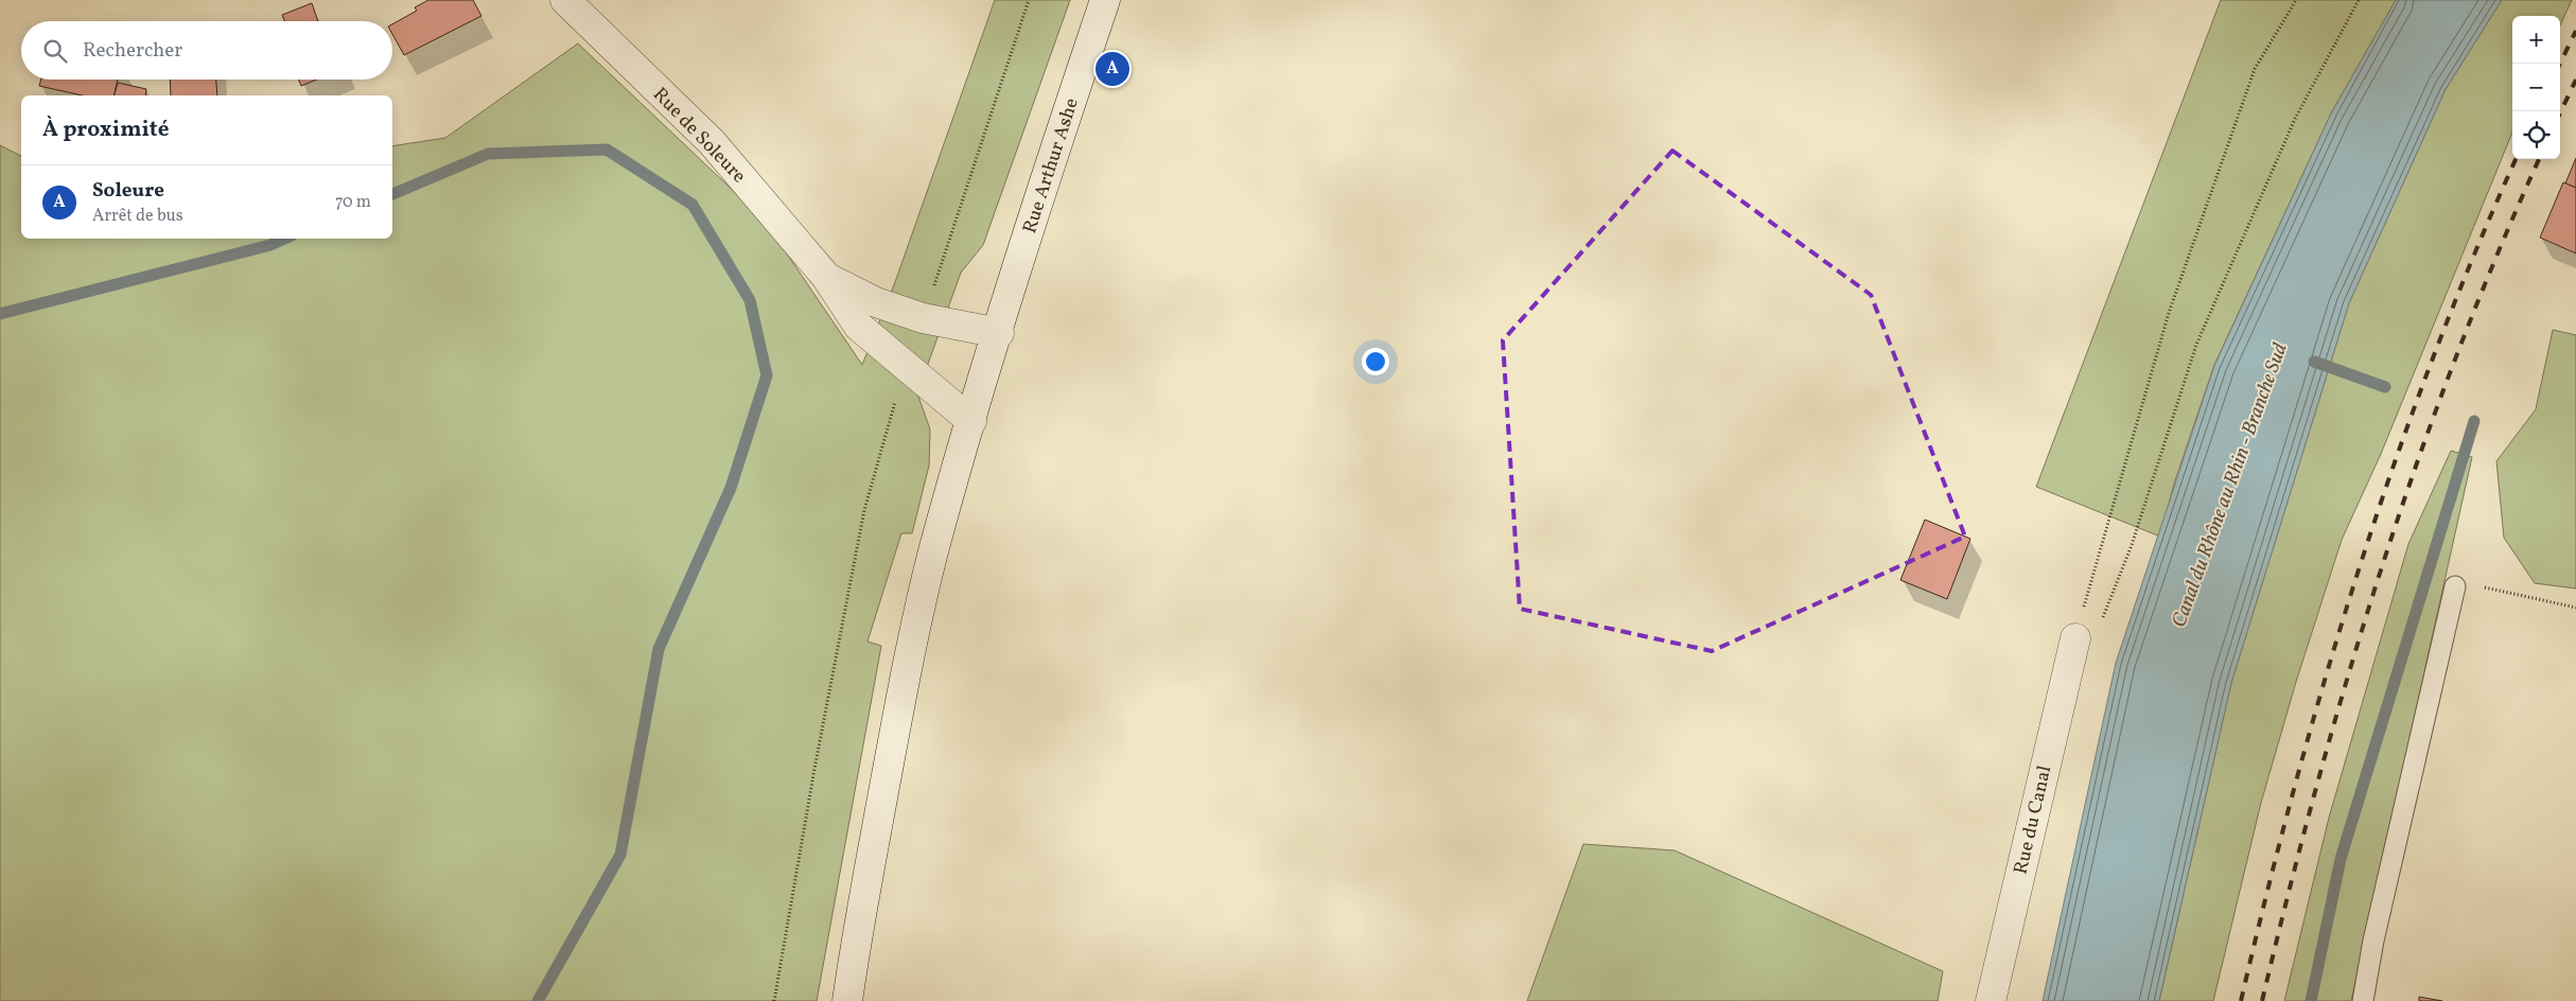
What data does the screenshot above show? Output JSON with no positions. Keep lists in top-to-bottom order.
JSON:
{
  "streets": {
    "street": ["Rue de Soleure", "Rue Arthur Ashe", "Rue du Canal"]
  },
  "crossings": [
    ["Rue de Soleure", "Rue Arthur Ashe"]
  ],
  "water": ["Canal du Rhône au Rhin - Branche Sud"],
  "page": {
    "map_buttons": ["+", "−"],
    "search": "Rechercher",
    "pins": "A",
    "heading": "À proximité",
    "list": [
      {
        "mark": "A",
        "name": "Soleure",
        "note": "Arrêt de bus",
        "value": "70 m"
      }
    ]
  }
}
